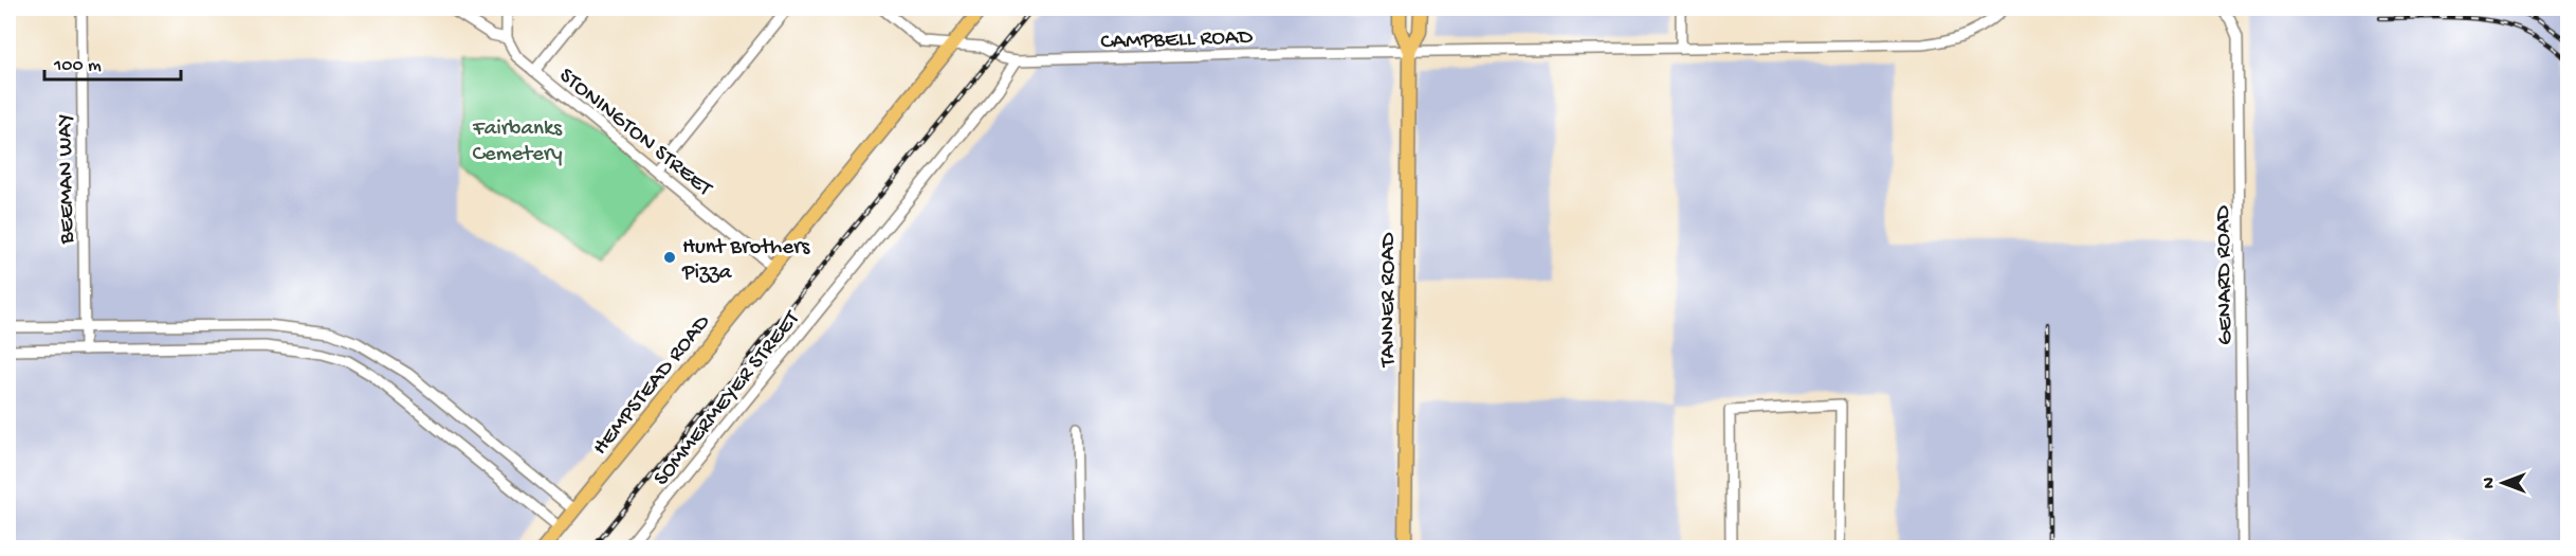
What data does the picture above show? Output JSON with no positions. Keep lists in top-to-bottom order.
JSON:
{
  "streets": {
    "main road": ["TANNER ROAD", "HEMPSTEAD ROAD"],
    "street": [
      "CAMPBELL ROAD",
      "STONINGTON STREET",
      "BEEMAN WAY",
      "GENARD ROAD",
      "SOMMERMEYER STREET"
    ]
  },
  "crossings": [
    ["CAMPBELL ROAD", "TANNER ROAD"],
    ["CAMPBELL ROAD", "HEMPSTEAD ROAD"],
    ["CAMPBELL ROAD", "SOMMERMEYER STREET"],
    ["STONINGTON STREET", "HEMPSTEAD ROAD"]
  ],
  "parks": ["Fairbanks Cemetery"],
  "places": ["Hunt Brothers Pizza"],
  "scale_bar": "100 m",
  "north": "left"
}
